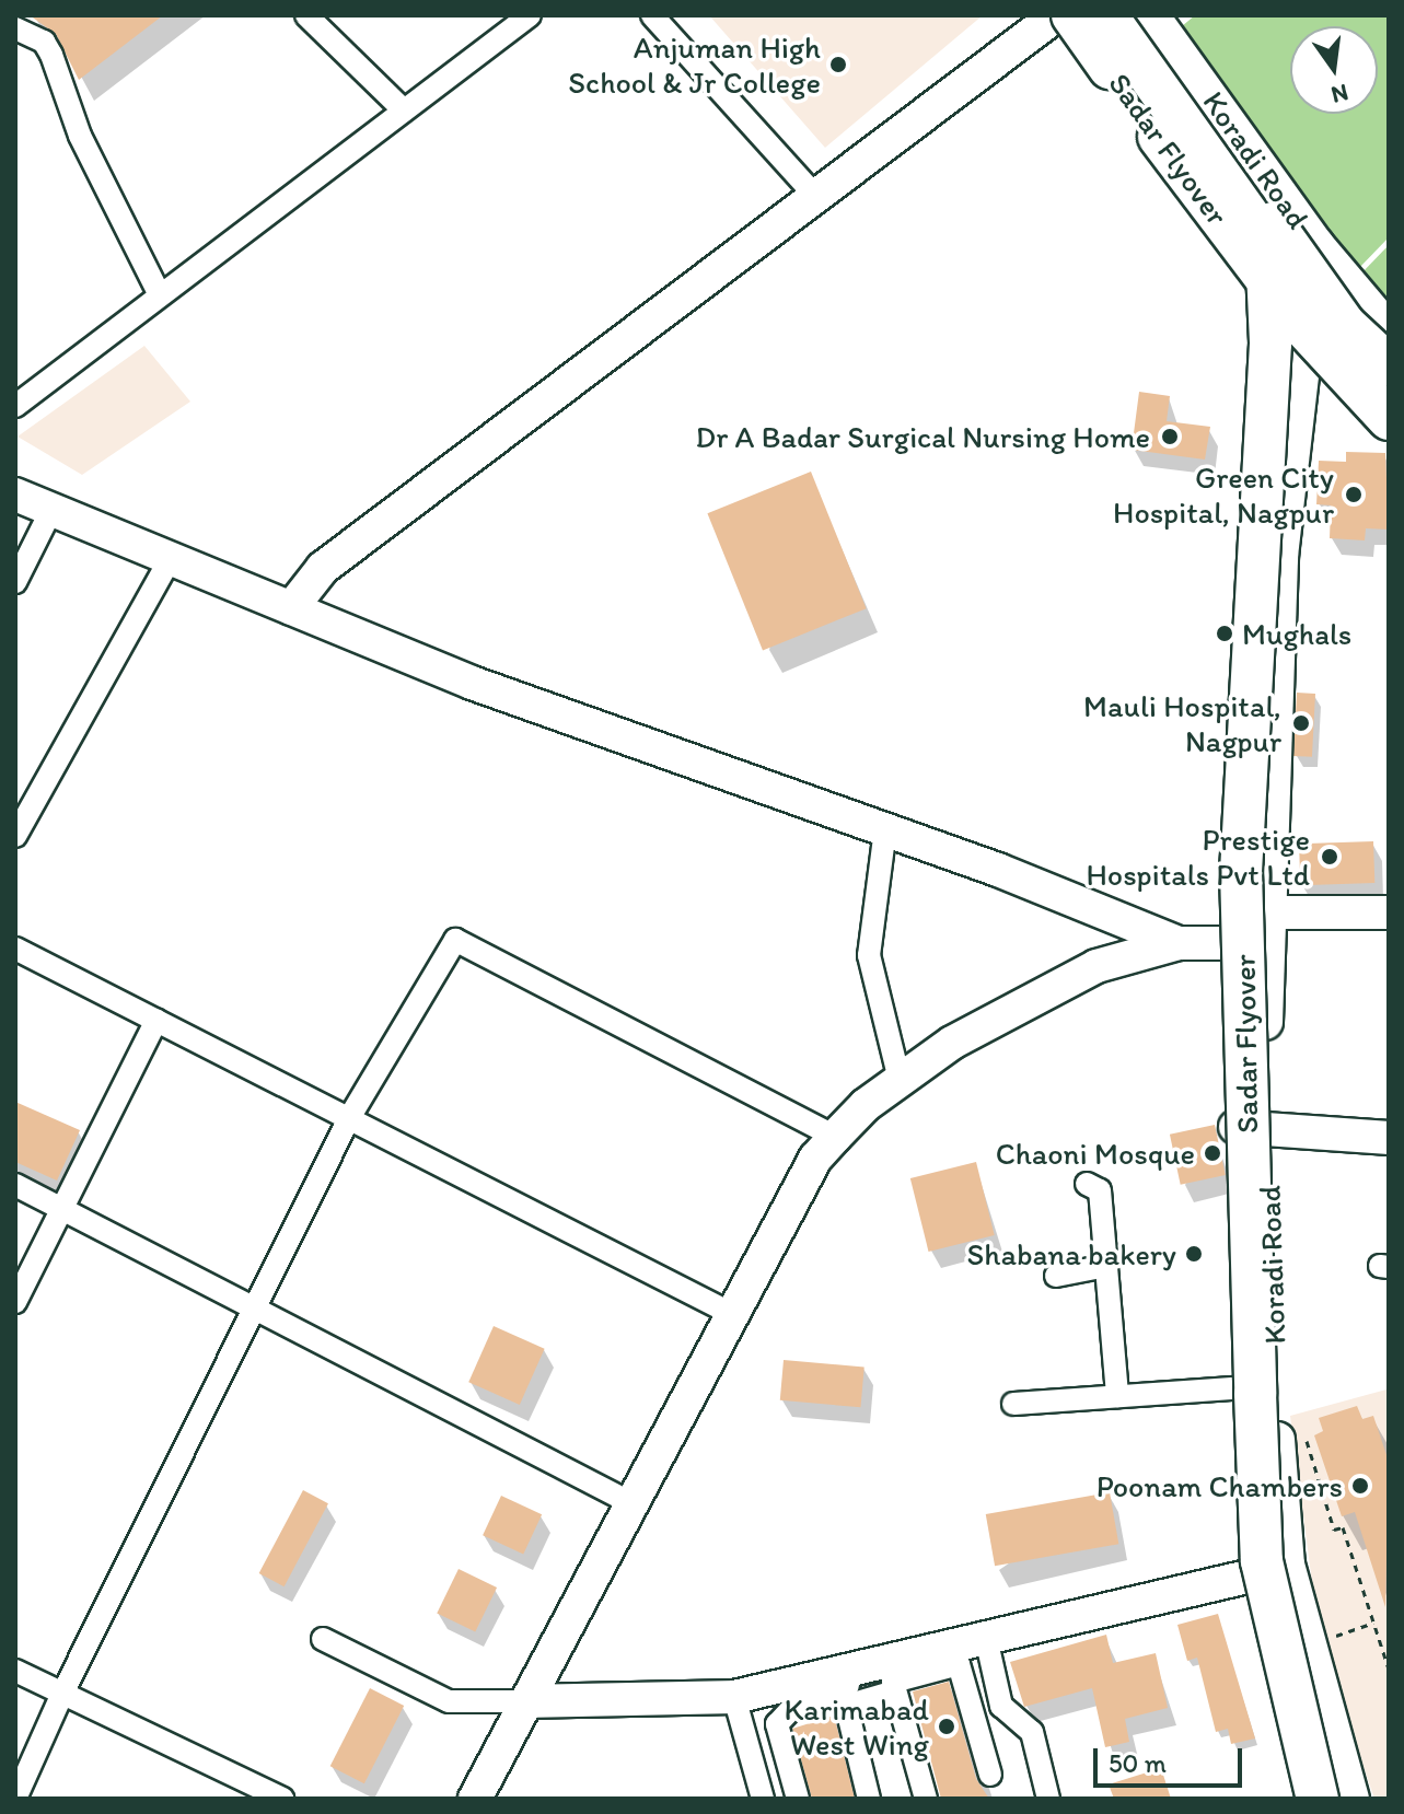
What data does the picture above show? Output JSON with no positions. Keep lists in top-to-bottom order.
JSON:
{
  "streets": {
    "highway": ["Sadar Flyover"],
    "main road": ["Koradi Road"]
  },
  "crossings": [
    ["Sadar Flyover", "Koradi Road"]
  ],
  "places": [
    "Anjuman High School & Jr College",
    "Dr A Badar Surgical Nursing Home",
    "Green City Hospital, Nagpur",
    "Mughals",
    "Mauli Hospital, Nagpur",
    "Prestige Hospitals Pvt Ltd",
    "Chaoni Mosque",
    "Shabana bakery",
    "Poonam Chambers",
    "Karimabad West Wing"
  ],
  "scale_bar": "50 m",
  "north": "bottom"
}
